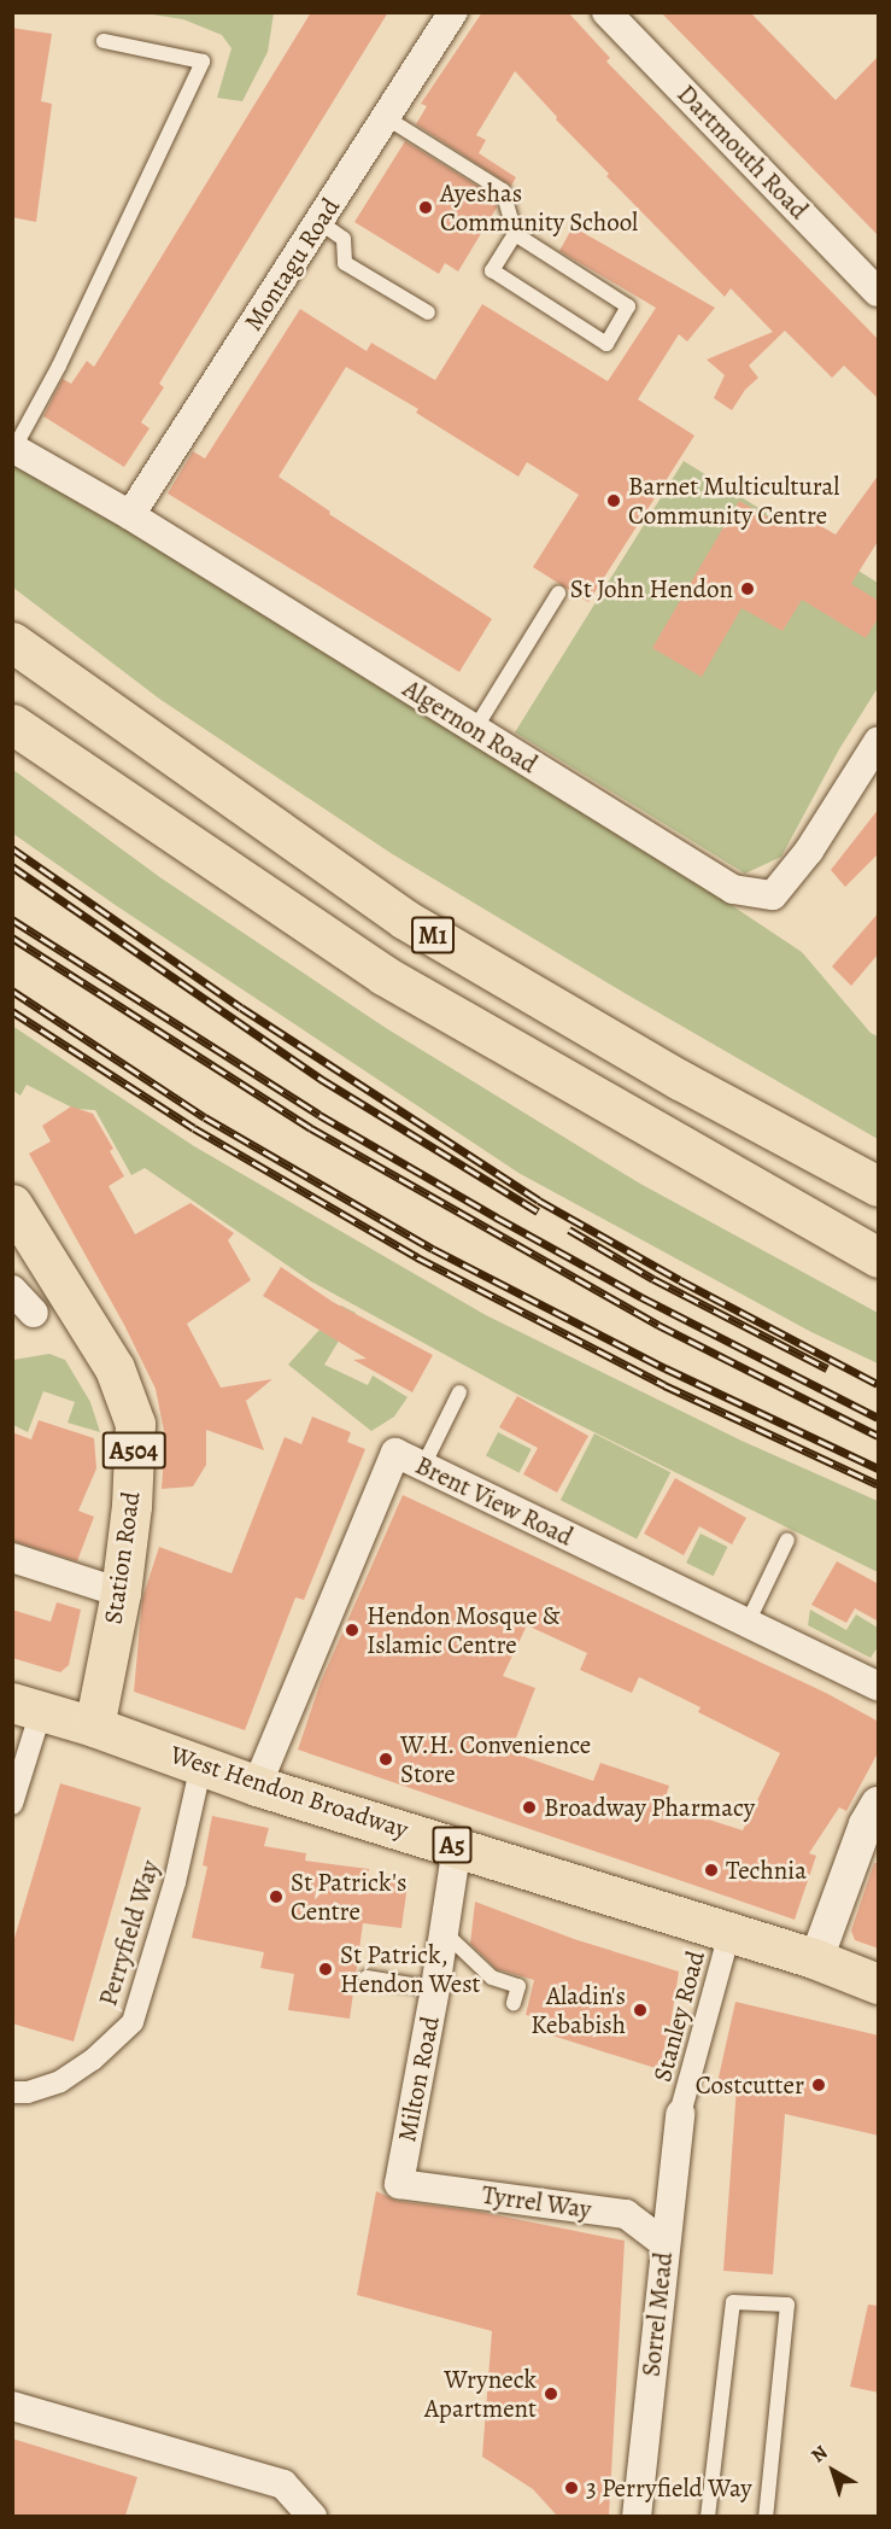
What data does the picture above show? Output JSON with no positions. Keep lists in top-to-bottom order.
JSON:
{
  "streets": {
    "main road": [
      "M1",
      "A504",
      "Station Road",
      "West Hendon Broadway",
      "A5"
    ],
    "street": [
      "Dartmouth Road",
      "Montagu Road",
      "Algernon Road",
      "Brent View Road",
      "Perryfield Way",
      "Stanley Road",
      "Milton Road",
      "Tyrrel Way",
      "Sorrel Mead"
    ]
  },
  "crossings": [
    ["Montagu Road", "Algernon Road"],
    ["Brent View Road", "West Hendon Broadway"],
    ["Station Road", "West Hendon Broadway"],
    ["West Hendon Broadway", "A5"],
    ["West Hendon Broadway", "Perryfield Way"],
    ["West Hendon Broadway", "Stanley Road"],
    ["West Hendon Broadway", "Milton Road"],
    ["Stanley Road", "Sorrel Mead"],
    ["Milton Road", "Tyrrel Way"],
    ["Tyrrel Way", "Sorrel Mead"]
  ],
  "places": [
    "Ayeshas Community School",
    "Barnet Multicultural Community Centre",
    "St John Hendon",
    "Hendon Mosque & Islamic Centre",
    "W.H. Convenience Store",
    "Broadway Pharmacy",
    "Technia",
    "St Patrick's Centre",
    "St Patrick, Hendon West",
    "Aladin's Kebabish",
    "Costcutter",
    "Wryneck Apartment",
    "3 Perryfield Way"
  ],
  "north": "top left"
}
